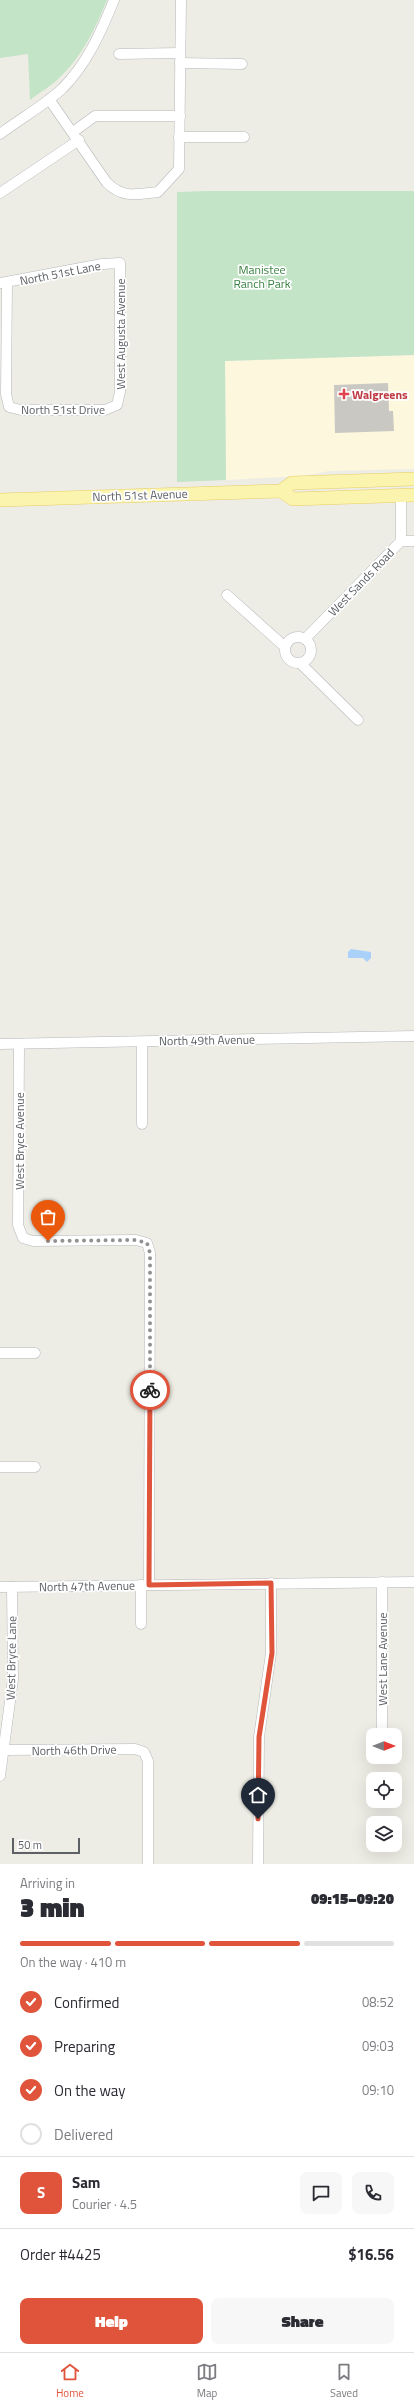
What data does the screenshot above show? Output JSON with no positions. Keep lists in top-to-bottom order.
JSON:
{
  "streets": {
    "main road": ["North 51st Avenue"],
    "street": [
      "North 51st Lane",
      "West Augusta Avenue",
      "North 51st Drive",
      "West Sands Road",
      "North 49th Avenue",
      "West Bryce Avenue",
      "North 47th Avenue",
      "West Bryce Lane",
      "West Lane Avenue",
      "North 46th Drive"
    ]
  },
  "crossings": [
    ["North 51st Lane", "West Augusta Avenue"],
    ["North 51st Lane", "North 51st Drive"],
    ["West Augusta Avenue", "North 51st Drive"],
    ["North 51st Avenue", "West Sands Road"],
    ["North 49th Avenue", "West Bryce Avenue"],
    ["West Bryce Avenue", "North 47th Avenue"],
    ["North 47th Avenue", "West Bryce Lane"],
    ["North 47th Avenue", "West Lane Avenue"],
    ["West Bryce Lane", "North 46th Drive"]
  ],
  "parks": ["Manistee Ranch Park"],
  "places": {
    "health": ["Walgreens"]
  },
  "scale_bar": "50 m",
  "north": "right",
  "page": {
    "scale": "50 m",
    "heading": ["3 min", "Arriving in", "09:15–09:20"],
    "panel": [
      "Sam",
      "Courier · 4.5",
      "Order #4425",
      "$16.56"
    ],
    "bar": "On the way · 410 m",
    "list": [
      ["Confirmed", "08:52"],
      ["Preparing", "09:03"],
      ["On the way", "09:10"],
      "Delivered"
    ],
    "round": "S",
    "buttons": ["Help", "Share"],
    "tabs": ["Home", "Map", "Saved"]
  }
}
